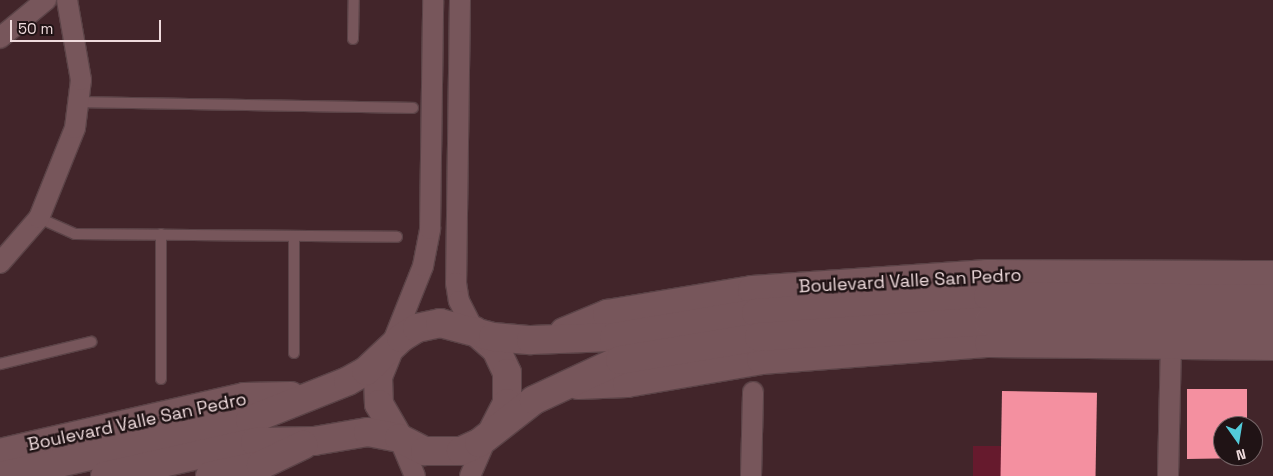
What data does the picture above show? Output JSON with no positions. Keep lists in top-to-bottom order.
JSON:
{
  "streets": {
    "main road": ["Boulevard Valle San Pedro"]
  },
  "scale_bar": "50 m",
  "north": "bottom"
}
